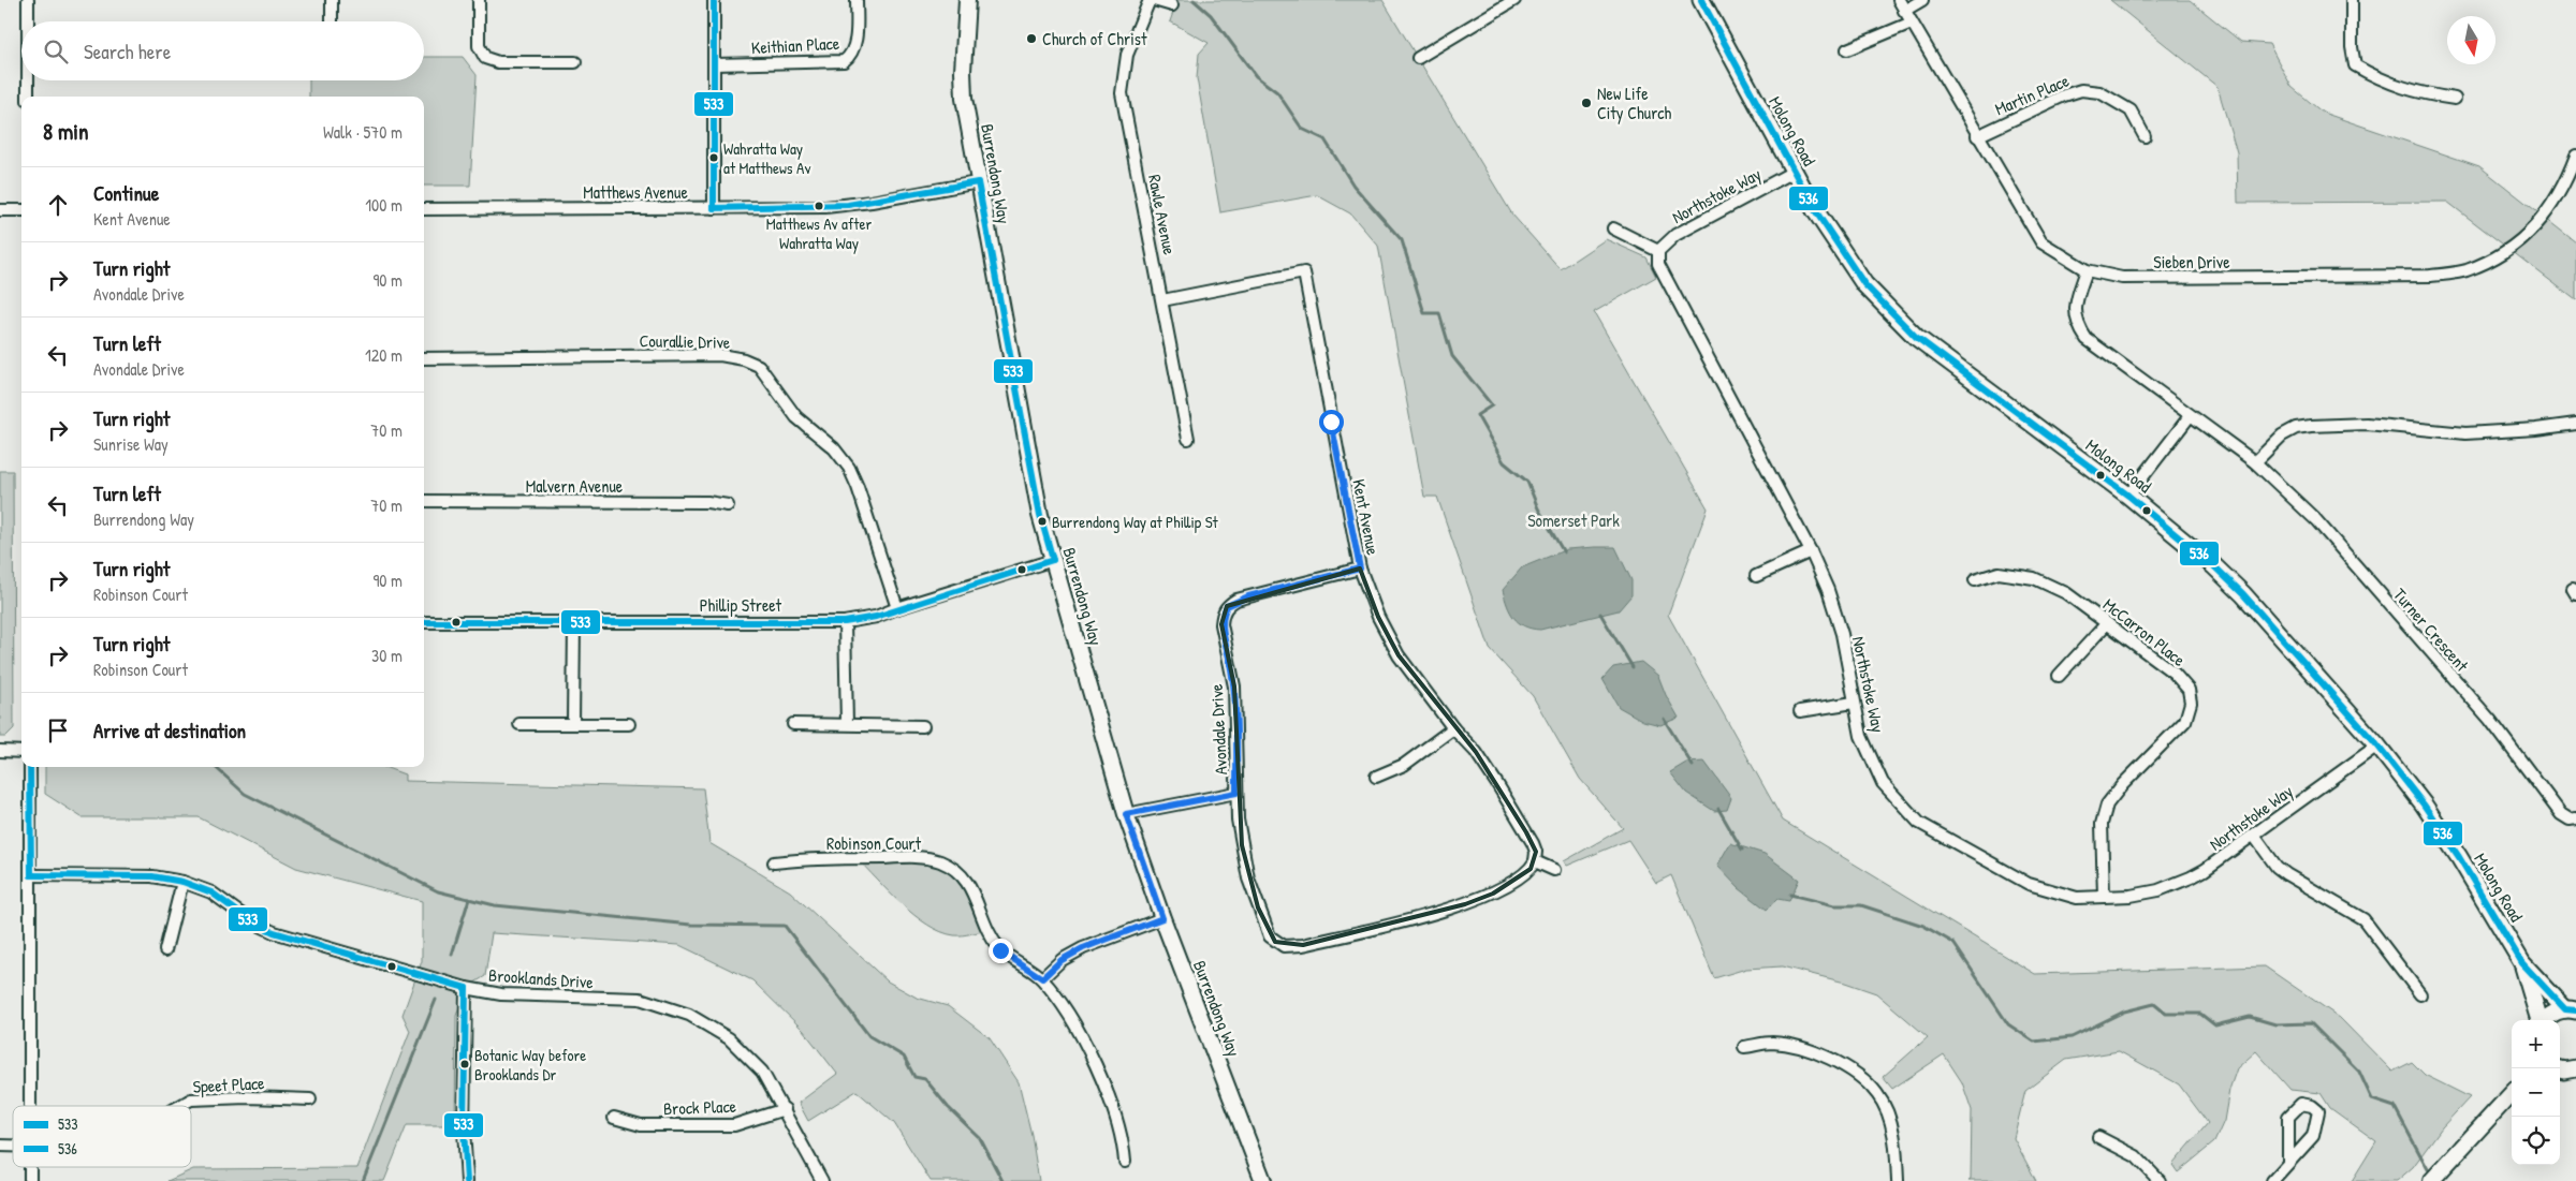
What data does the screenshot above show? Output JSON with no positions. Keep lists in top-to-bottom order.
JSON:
{
  "streets": {
    "highway": ["Molong Road"],
    "main road": ["Burrendong Way"],
    "street": [
      "Keithian Place",
      "Martin Place",
      "Matthews Avenue",
      "Northstoke Way",
      "Rawle Avenue",
      "Sieben Drive",
      "Courallie Drive",
      "Malvern Avenue",
      "Kent Avenue",
      "Phillip Street",
      "Turner Crescent",
      "McCarron Place",
      "Avondale Drive",
      "Robinson Court",
      "Brooklands Drive",
      "Speet Place",
      "Brock Place"
    ]
  },
  "crossings": [
    ["Martin Place", "Sieben Drive"],
    ["Molong Road", "Northstoke Way"],
    ["Burrendong Way", "Matthews Avenue"],
    ["Burrendong Way", "Phillip Street"],
    ["Northstoke Way", "McCarron Place"],
    ["Rawle Avenue", "Kent Avenue"],
    ["Sieben Drive", "Turner Crescent"],
    ["Courallie Drive", "Phillip Street"],
    ["Kent Avenue", "Avondale Drive"],
    ["Brooklands Drive", "Brock Place"]
  ],
  "parks": ["Somerset Park"],
  "places": [
    "Church of Christ",
    "New Life City Church",
    "Wahratta Way at Matthews Av",
    "Matthews Av after Wahratta Way",
    "Burrendong Way at Phillip St",
    "Botanic Way before Brooklands Dr"
  ],
  "lines": ["transit line 533", "transit line 536"],
  "legend": ["533", "536"],
  "north": "bottom",
  "page": {
    "search": "Search here",
    "heading": ["8 min", "Walk · 570 m"],
    "list": [
      ["Continue", "Kent Avenue", "100 m"],
      ["Turn right", "Avondale Drive", "90 m"],
      ["Turn left", "Avondale Drive", "120 m"],
      ["Turn right", "Sunrise Way", "70 m"],
      ["Turn left", "Burrendong Way", "70 m"],
      ["Turn right", "Robinson Court", "90 m"],
      ["Turn right", "Robinson Court", "30 m"],
      "Arrive at destination"
    ],
    "map_buttons": ["+", "−"]
  }
}
